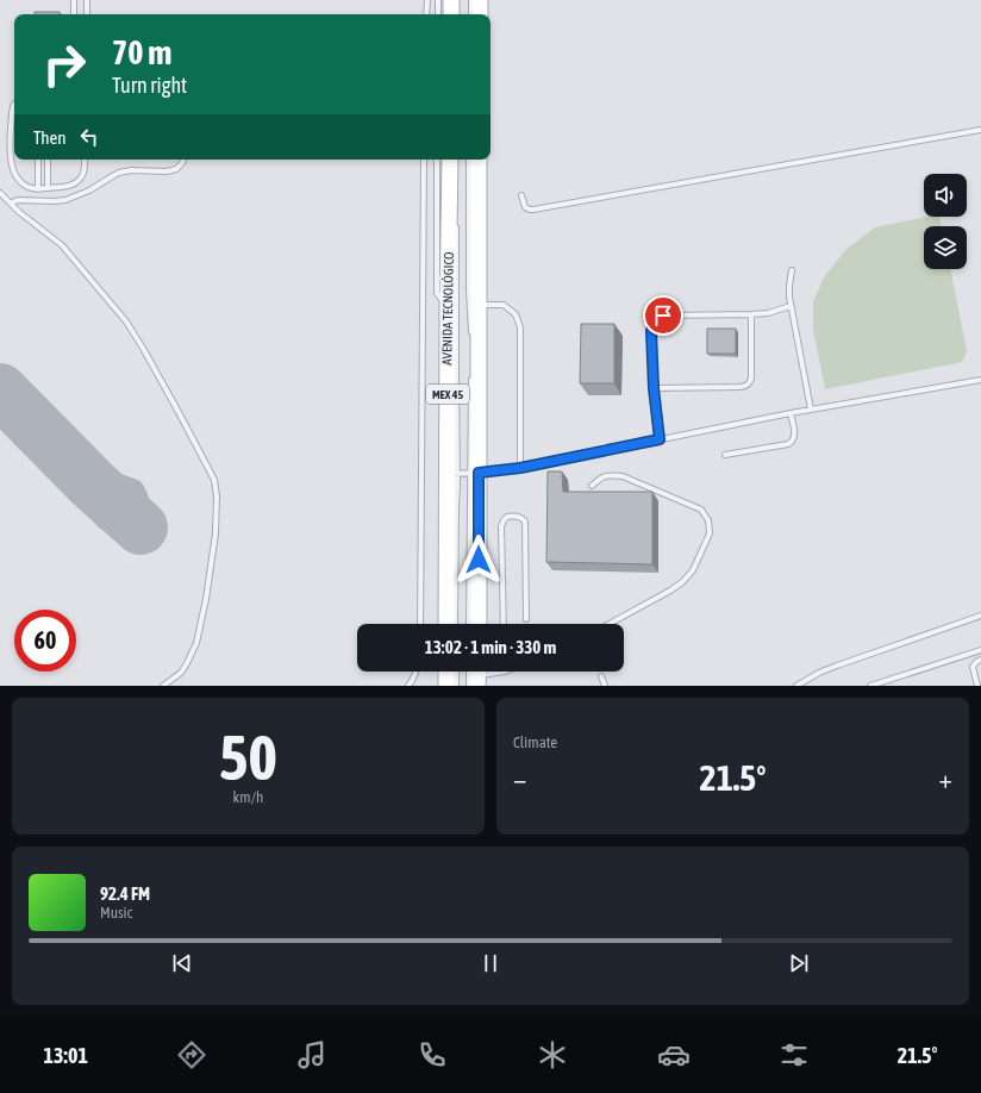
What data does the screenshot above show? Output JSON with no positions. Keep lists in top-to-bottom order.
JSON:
{
  "streets": {
    "main road": ["AVENIDA TECNOLÓGICO", "MEX 45"]
  },
  "page": {
    "turn": ["70 m", "Turn right"],
    "then": "Then",
    "limit": "60",
    "trip": "13:02 · 1 min · 330 m",
    "tile": [
      ["50", "km/h"],
      "Climate"
    ],
    "heat": ["−", "21.5°", "+"],
    "song": ["92.4 FM", "Music"],
    "tabs": ["13:01", "21.5°"]
  }
}
